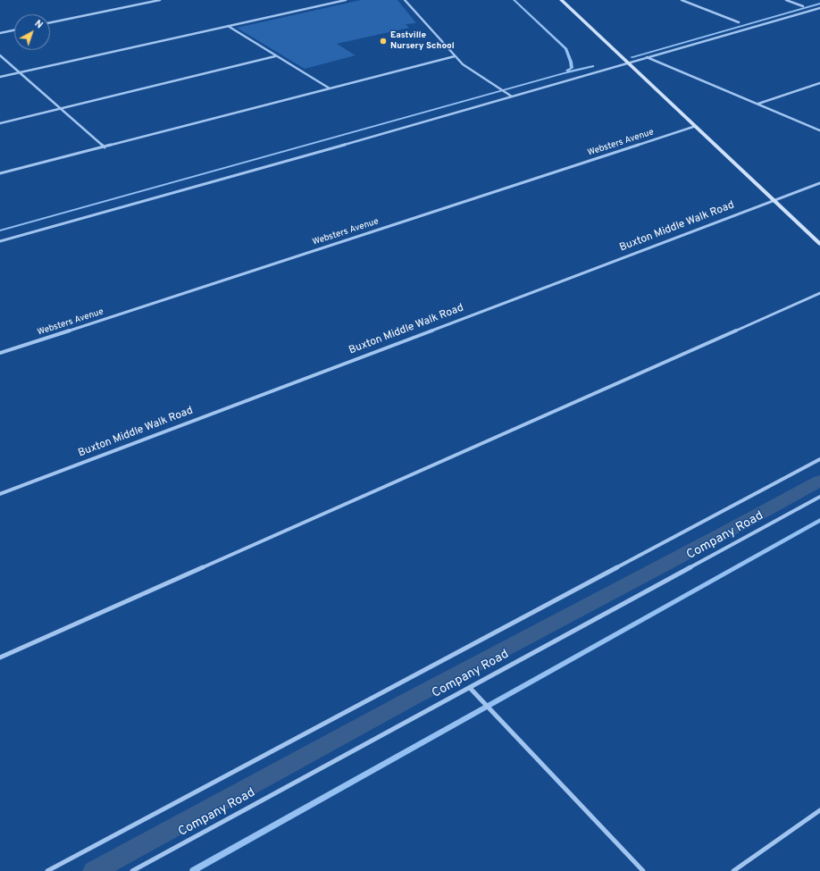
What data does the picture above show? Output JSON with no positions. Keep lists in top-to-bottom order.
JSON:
{
  "streets": {
    "street": ["Websters Avenue", "Buxton Middle Walk Road", "Company Road"]
  },
  "places": ["Eastville Nursery School"],
  "north": "top right"
}
